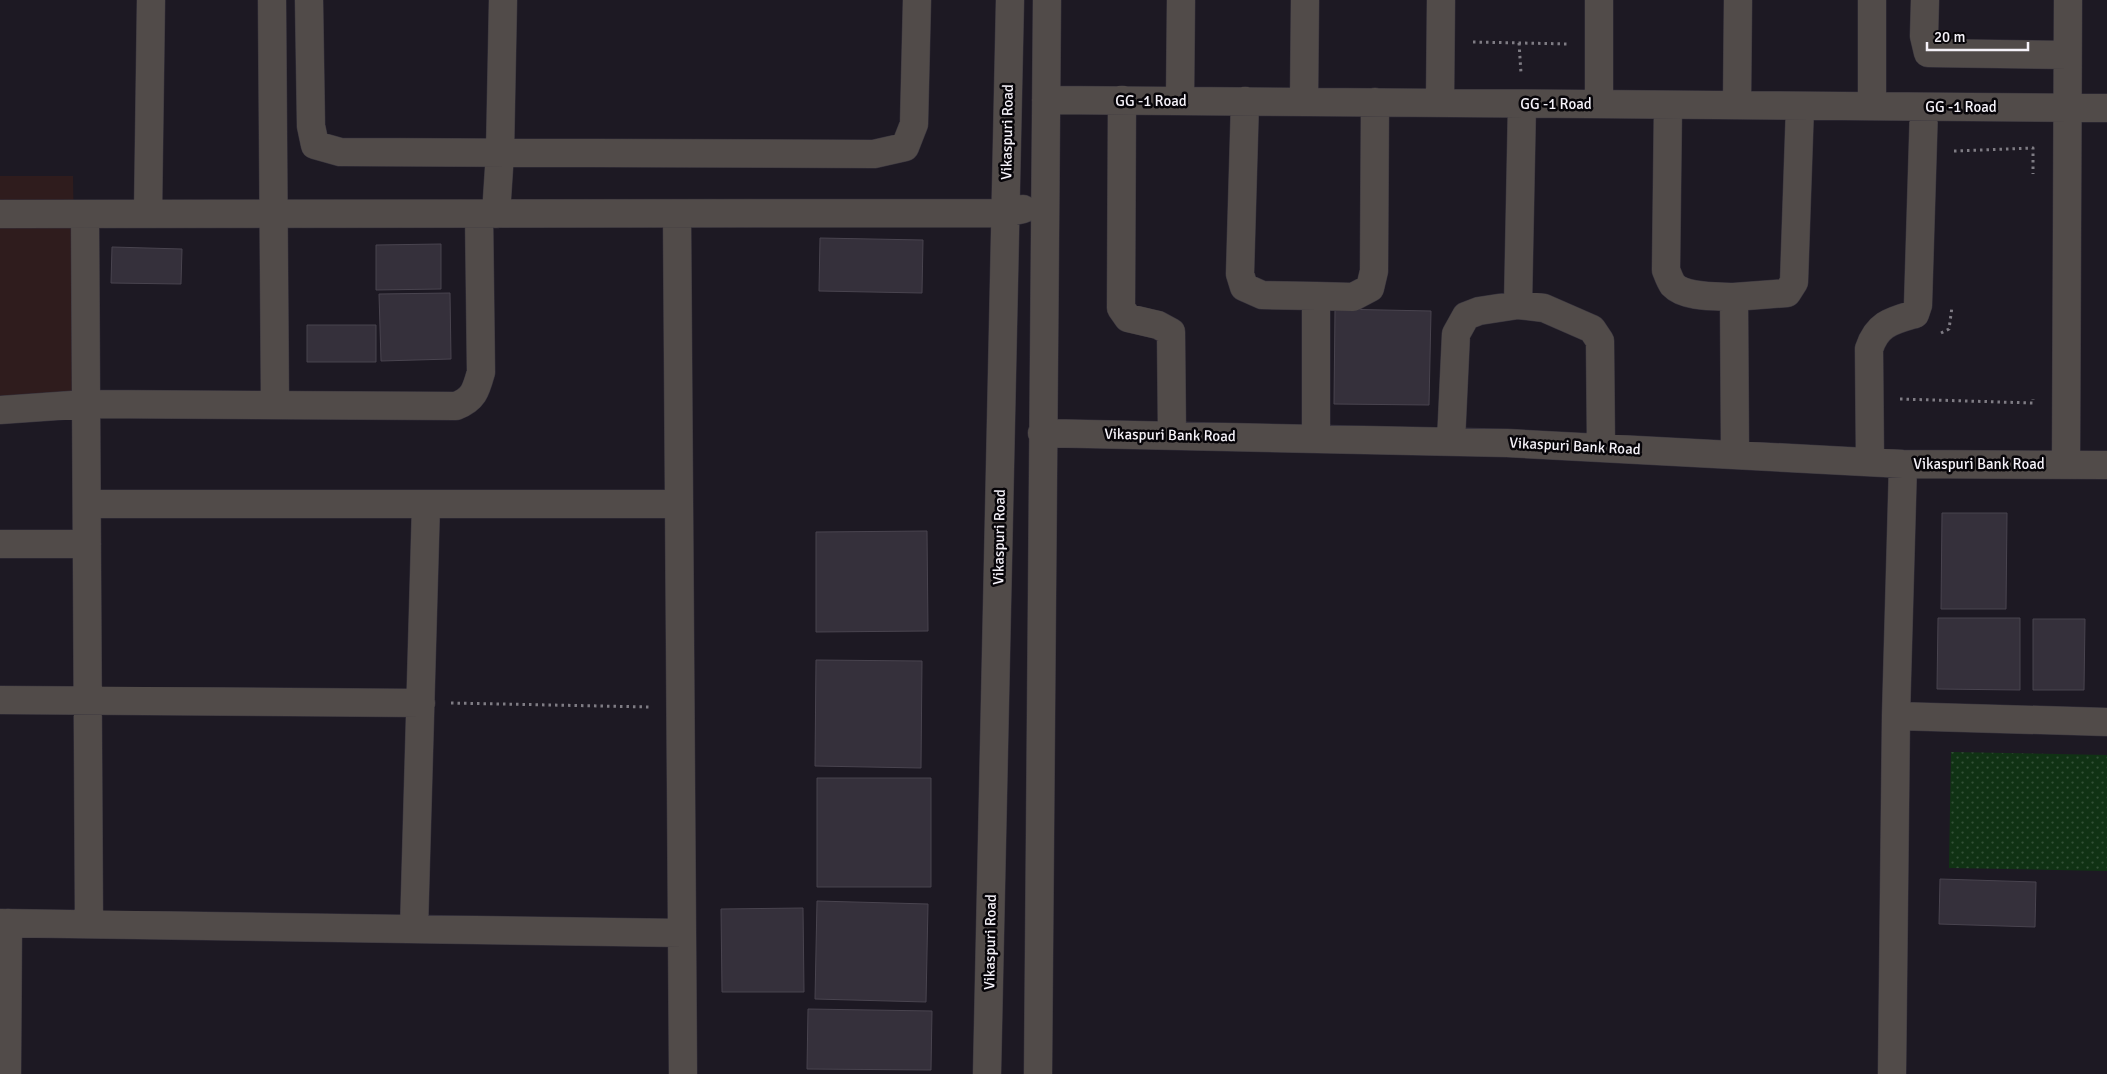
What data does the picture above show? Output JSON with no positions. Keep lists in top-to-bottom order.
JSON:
{
  "streets": {
    "street": ["GG -1 Road", "Vikaspuri Road", "Vikaspuri Bank Road"]
  },
  "scale_bar": "20 m"
}
